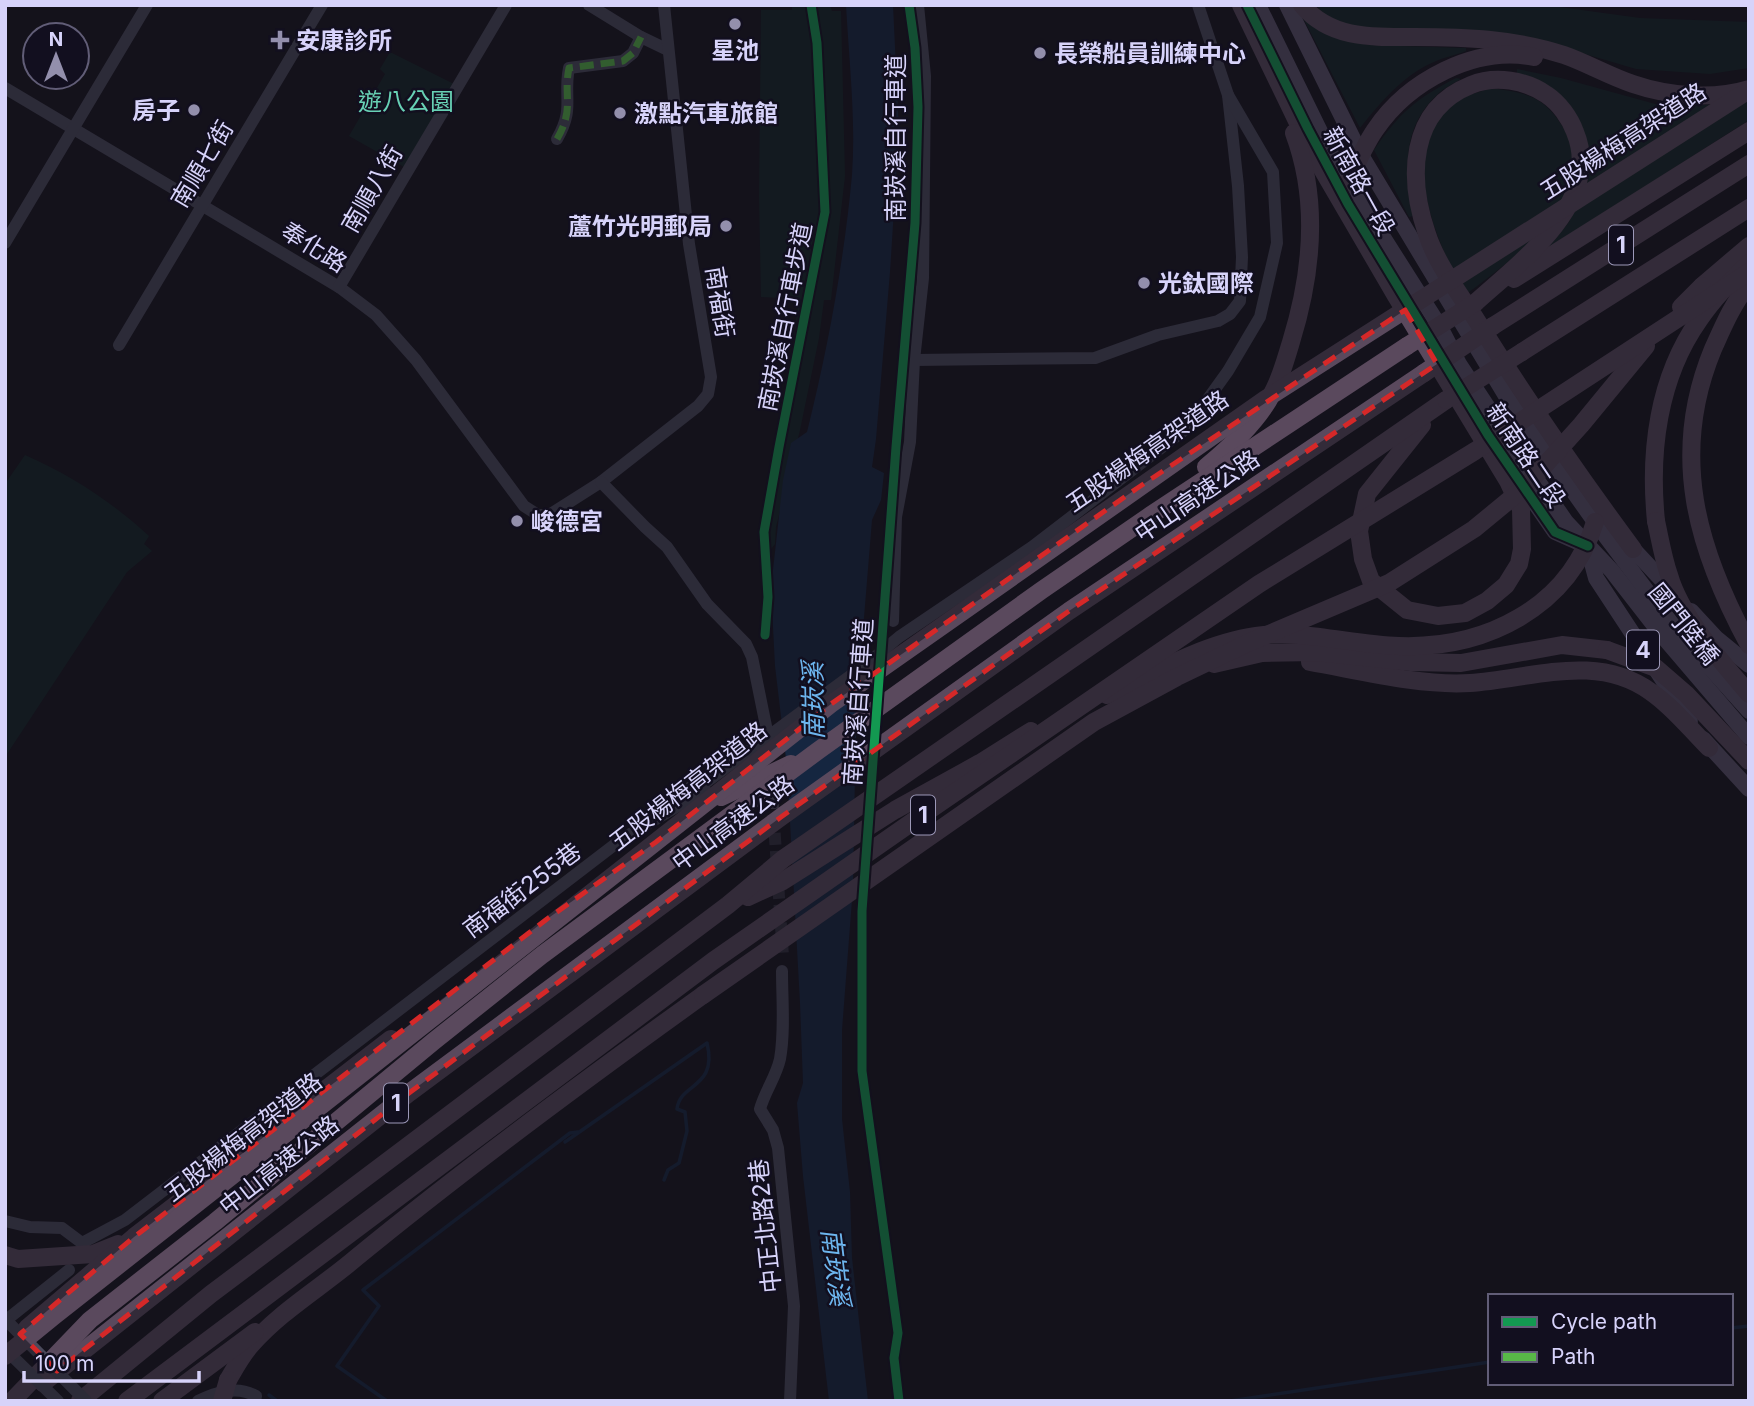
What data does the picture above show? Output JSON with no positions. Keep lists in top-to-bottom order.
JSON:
{
  "streets": {
    "highway": ["五股楊梅高架道路", "1", "中山高速公路"],
    "main road": [
      "新南路一段",
      "新南路二段",
      "國門陸橋",
      "4"
    ],
    "street": [
      "南順七街",
      "南順八街",
      "奉化路",
      "南福街",
      "南福街255巷",
      "中正北路2巷"
    ],
    "cycle path": ["南崁溪自行車道", "南崁溪自行車步道"]
  },
  "crossings": [
    ["南順七街", "奉化路"],
    ["新南路一段", "新南路二段"],
    ["南順八街", "奉化路"],
    ["奉化路", "南福街"],
    ["南福街", "南福街255巷"],
    ["新南路二段", "國門陸橋"],
    ["新南路二段", "4"],
    ["國門陸橋", "4"]
  ],
  "water": ["南崁溪"],
  "parks": ["遊八公園"],
  "places": {
    "other": [
      "星池",
      "長榮船員訓練中心",
      "房子",
      "激點汽車旅館",
      "蘆竹光明郵局",
      "光鈦國際",
      "峻德宮"
    ],
    "health": ["安康診所"]
  },
  "legend": ["Cycle path", "Path"],
  "scale_bar": "100 m",
  "north": "top"
}
